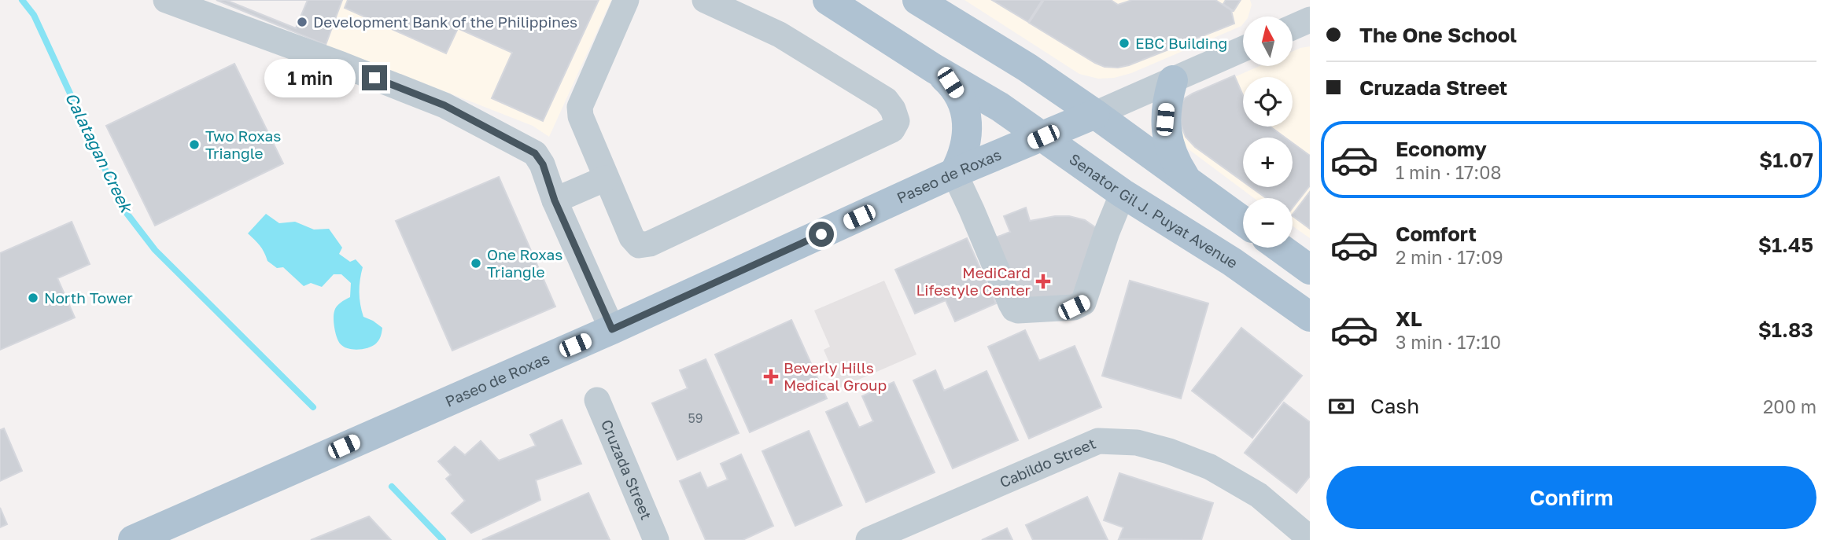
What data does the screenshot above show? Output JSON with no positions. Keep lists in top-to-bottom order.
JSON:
{
  "streets": {
    "main road": ["Paseo de Roxas", "Senator Gil J. Puyat Avenue"],
    "street": ["Cabildo Street", "Cruzada Street"]
  },
  "crossings": [
    ["Paseo de Roxas", "Senator Gil J. Puyat Avenue"]
  ],
  "water": ["Calatagan Creek"],
  "places": {
    "other": [
      "Development Bank of the Philippines",
      "EBC Building",
      "Two Roxas Triangle",
      "One Roxas Triangle",
      "North Tower"
    ],
    "health": ["MediCard Lifestyle Center", "Beverly Hills Medical Group"]
  },
  "house_numbers": ["59"],
  "north": "top",
  "page": {
    "banner": ["The One School", "Cruzada Street"],
    "map_buttons": ["+", "−"],
    "bubble": "1 min",
    "list": [
      {
        "name": "Economy",
        "note": "1 min · 17:08",
        "value": "$1.07"
      },
      {
        "name": "Comfort",
        "note": "2 min · 17:09",
        "value": "$1.45"
      },
      {
        "name": "XL",
        "note": "3 min · 17:10",
        "value": "$1.83"
      }
    ],
    "pay": ["Cash", "200 m"],
    "buttons": "Confirm"
  }
}
